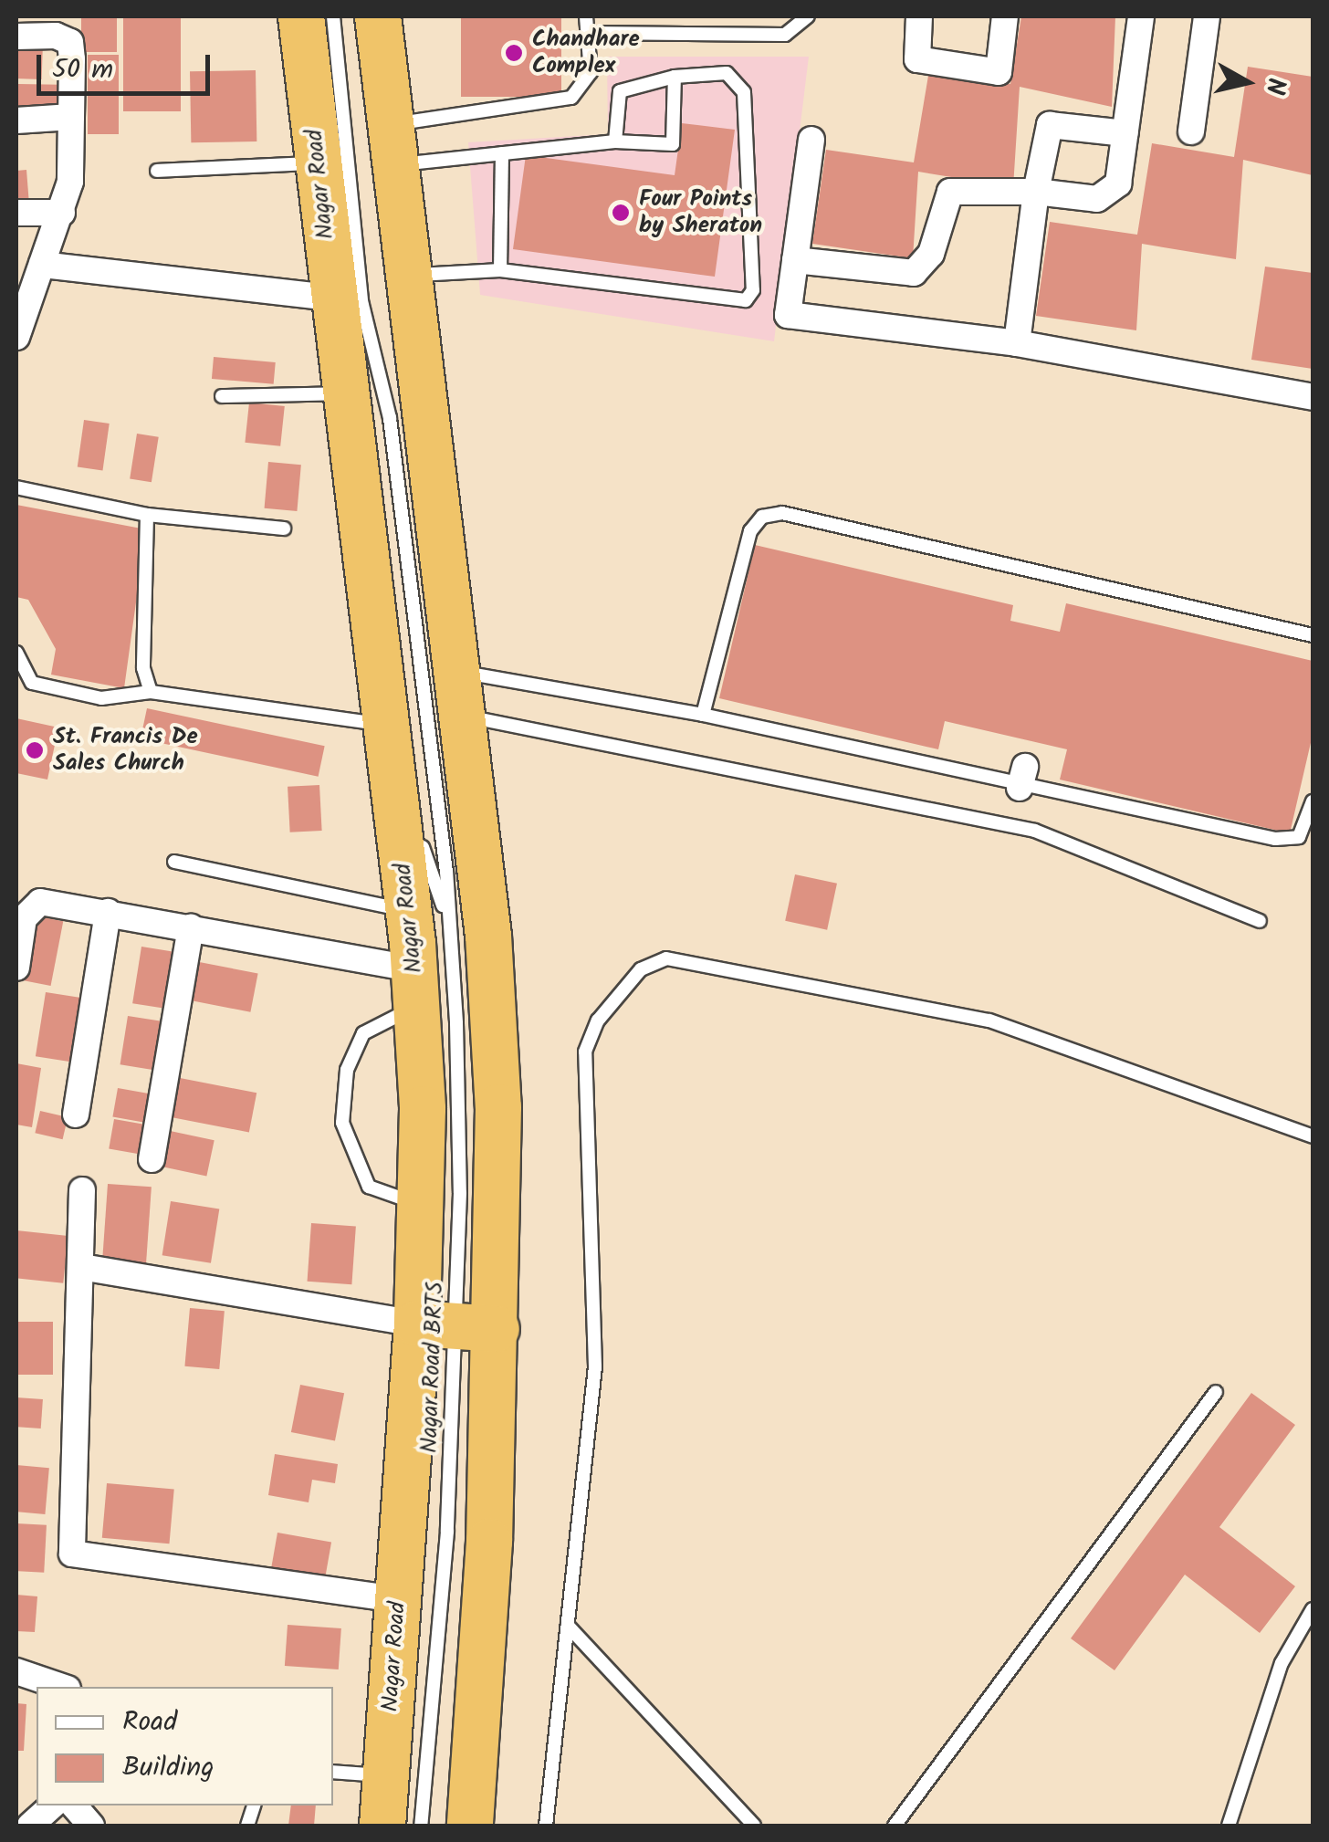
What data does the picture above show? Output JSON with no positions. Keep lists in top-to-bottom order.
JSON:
{
  "streets": {
    "highway": ["Nagar Road"],
    "lane": ["Nagar Road BRTS"]
  },
  "crossings": [
    ["Nagar Road", "Nagar Road BRTS"]
  ],
  "places": ["Chandhare Complex", "Four Points by Sheraton", "St. Francis De Sales Church"],
  "legend": ["Road", "Building"],
  "scale_bar": "50 m",
  "north": "right"
}
